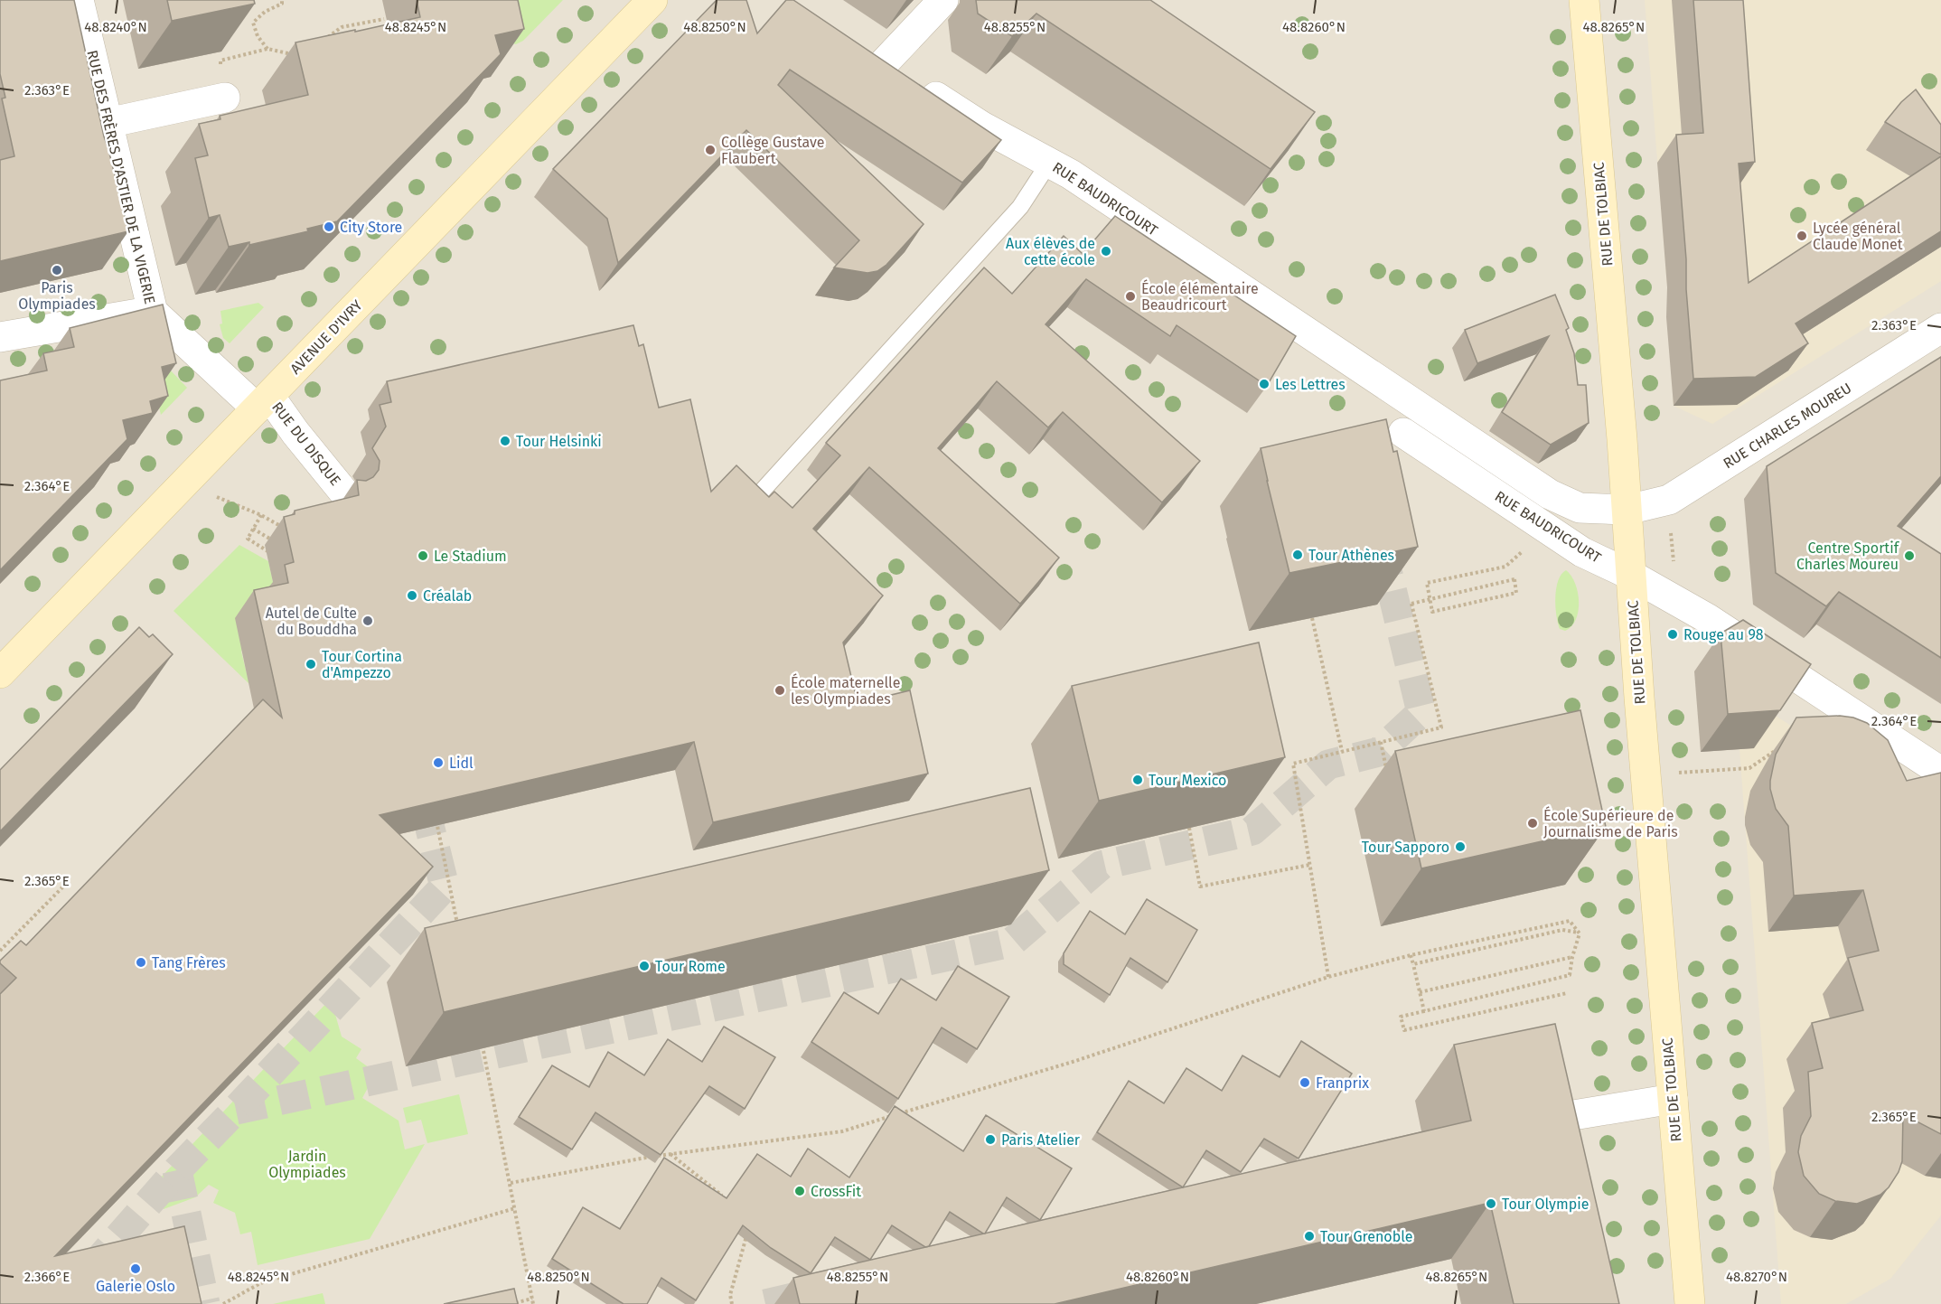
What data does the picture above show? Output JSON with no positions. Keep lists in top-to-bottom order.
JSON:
{
  "streets": {
    "main road": ["RUE DE TOLBIAC", "AVENUE D'IVRY"],
    "street": [
      "RUE DES FRÈRES D'ASTIER DE LA VIGERIE",
      "RUE BAUDRICOURT",
      "RUE CHARLES MOUREU",
      "RUE DU DISQUE"
    ]
  },
  "crossings": [
    ["RUE DES FRÈRES D'ASTIER DE LA VIGERIE", "AVENUE D'IVRY"],
    ["RUE DES FRÈRES D'ASTIER DE LA VIGERIE", "RUE DU DISQUE"],
    ["RUE BAUDRICOURT", "RUE DE TOLBIAC"],
    ["RUE BAUDRICOURT", "RUE CHARLES MOUREU"],
    ["RUE DE TOLBIAC", "RUE CHARLES MOUREU"],
    ["AVENUE D'IVRY", "RUE DU DISQUE"]
  ],
  "parks": ["Jardin Olympiades"],
  "places": [
    "Collège Gustave Flaubert",
    "City Store",
    "Lycée général Claude Monet",
    "Aux élèves de cette école",
    "Paris Olympiades",
    "École élémentaire Beaudricourt",
    "Les Lettres",
    "Tour Helsinki",
    "Tour Athènes",
    "Le Stadium",
    "Centre Sportif Charles Moureu",
    "Créalab",
    "Autel de Culte du Bouddha",
    "Rouge au 98",
    "Tour Cortina d'Ampezzo",
    "École maternelle les Olympiades",
    "Lidl",
    "Tour Mexico",
    "École Supérieure de Journalisme de Paris",
    "Tour Sapporo",
    "Tang Frères",
    "Tour Rome",
    "Franprix",
    "Paris Atelier",
    "CrossFit",
    "Tour Olympie",
    "Tour Grenoble",
    "Galerie Oslo"
  ],
  "coordinates": [
    "48.8240°N",
    "48.8245°N",
    "48.8250°N",
    "48.8255°N",
    "48.8260°N",
    "48.8265°N",
    "2.363°E",
    "2.364°E",
    "2.365°E",
    "2.366°E",
    "48.8270°N"
  ]
}
